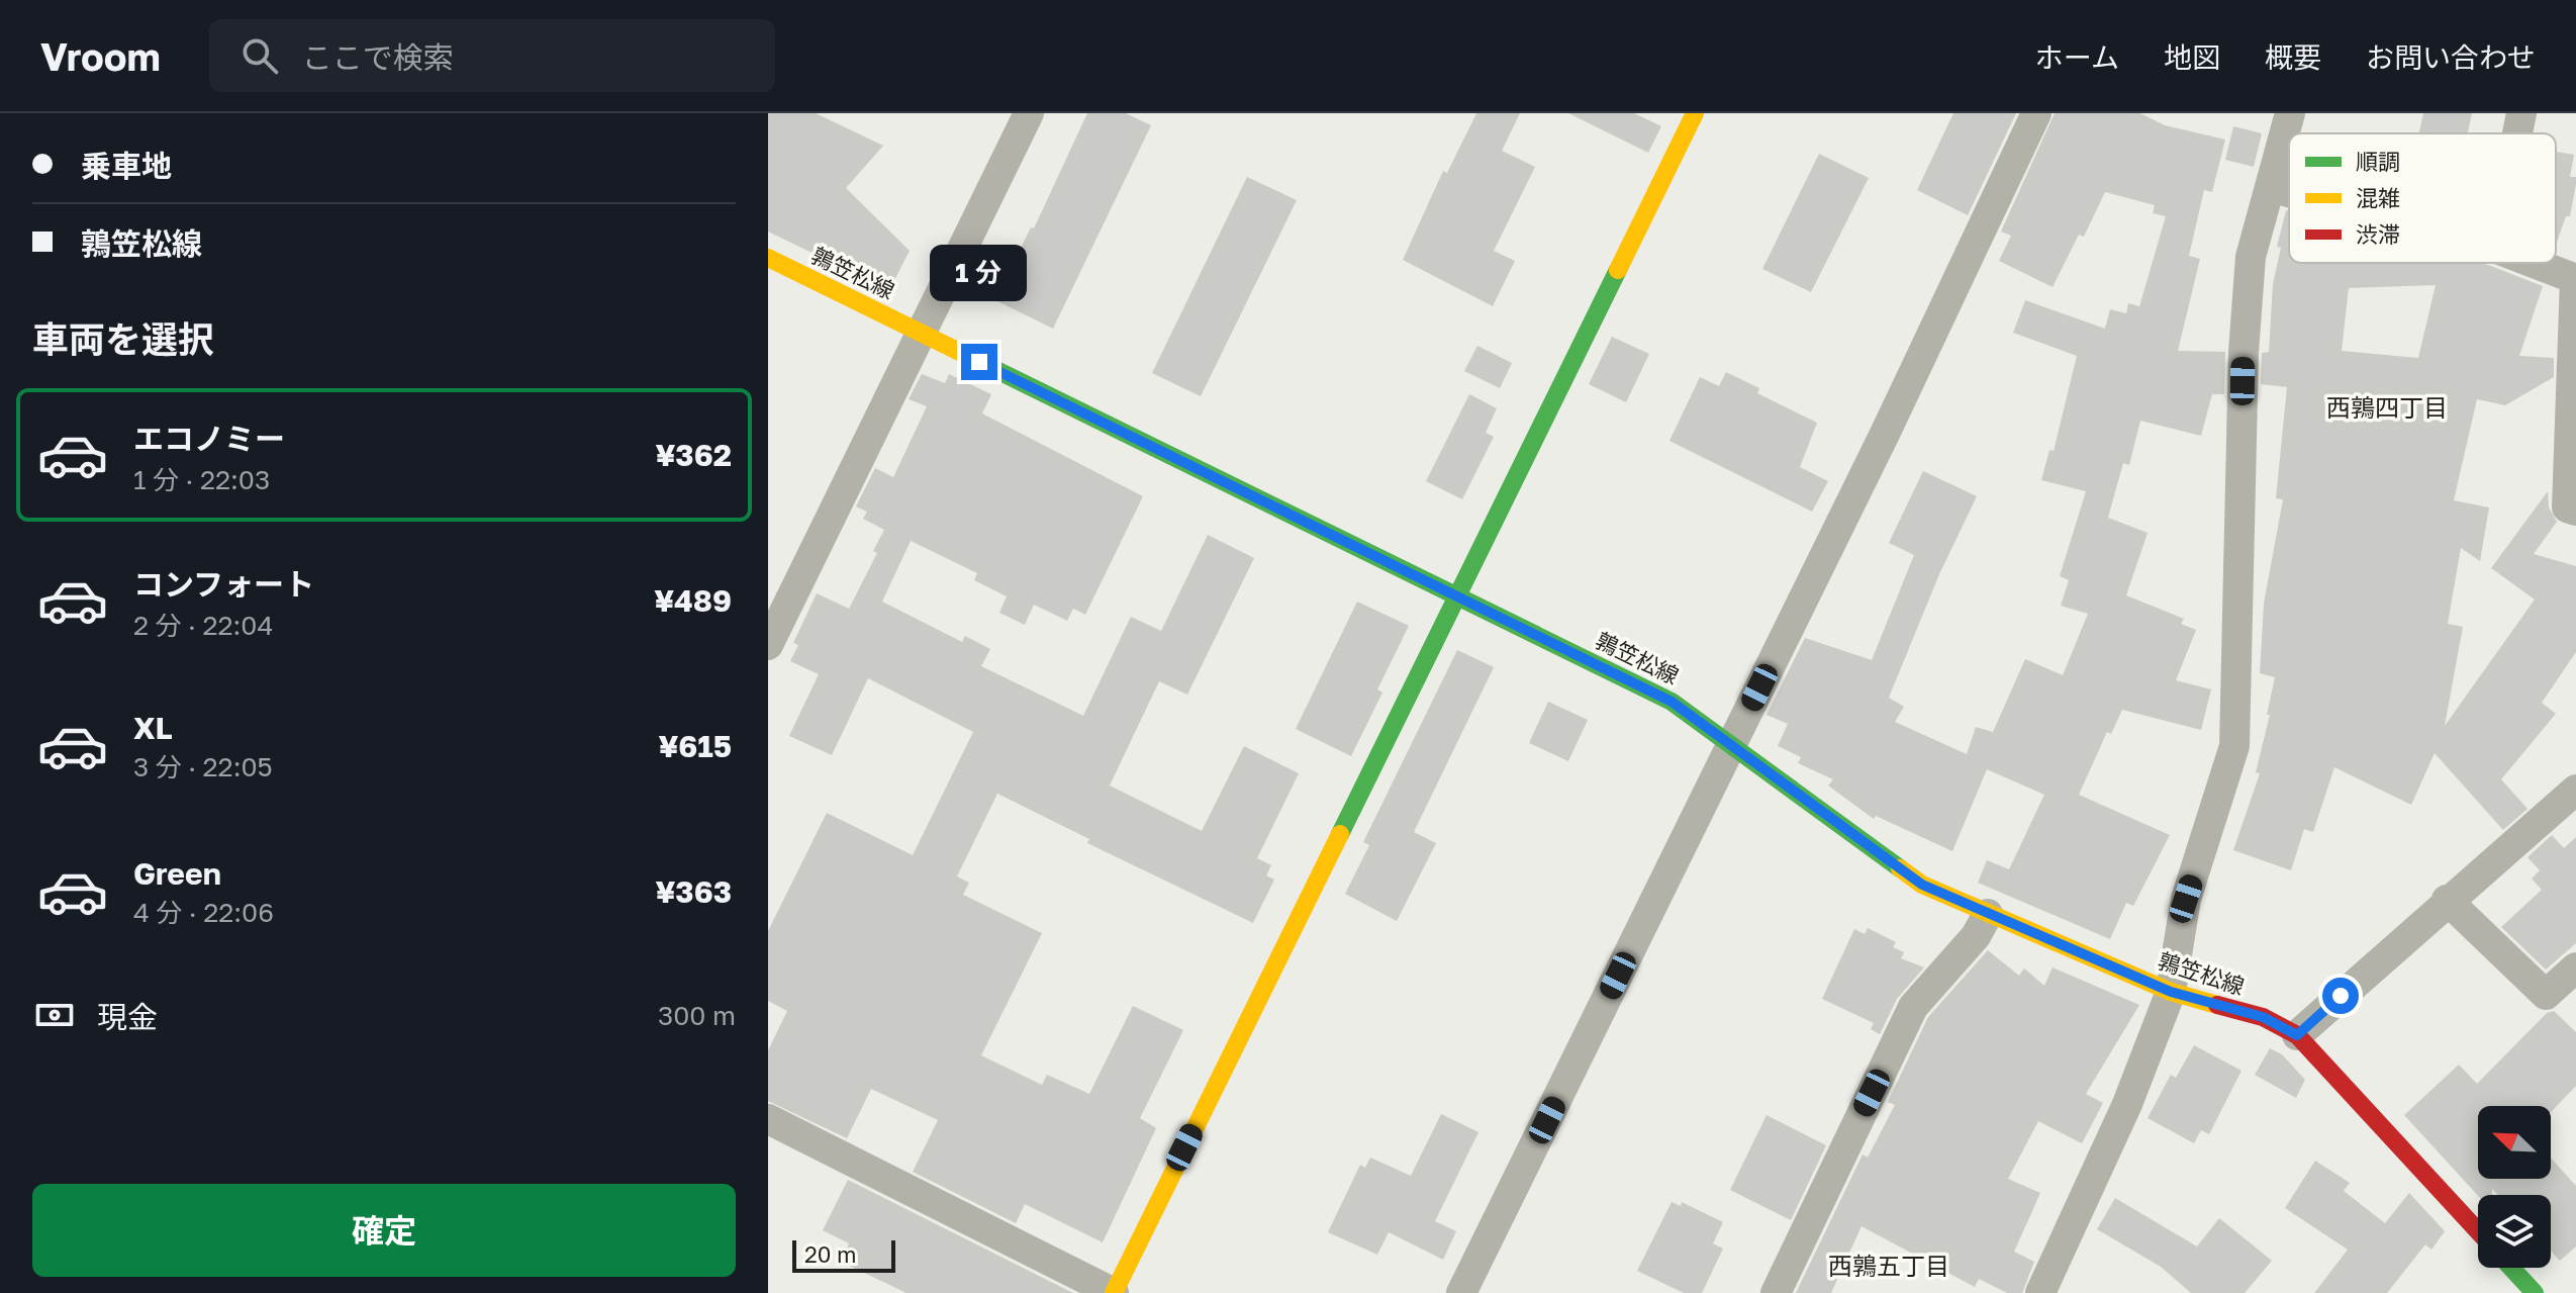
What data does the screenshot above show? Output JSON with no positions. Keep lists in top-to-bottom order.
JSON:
{
  "streets": {
    "main road": ["鶉笠松線"]
  },
  "districts": ["西鶉四丁目", "西鶉五丁目"],
  "legend": ["順調", "混雑", "渋滞"],
  "scale_bar": "20 m",
  "north": "top left",
  "page": {
    "header": "Vroom",
    "search": "ここで検索",
    "nav": [
      "ホーム",
      "地図",
      "概要",
      "お問い合わせ"
    ],
    "banner": ["乗車地", "鶉笠松線"],
    "bubble": "1 分",
    "heading": "車両を選択",
    "list": [
      {
        "name": "エコノミー",
        "note": "1 分 · 22:03",
        "value": "¥362"
      },
      {
        "name": "コンフォート",
        "note": "2 分 · 22:04",
        "value": "¥489"
      },
      {
        "name": "XL",
        "note": "3 分 · 22:05",
        "value": "¥615"
      },
      {
        "name": "Green",
        "note": "4 分 · 22:06",
        "value": "¥363"
      }
    ],
    "pay": ["現金", "300 m"],
    "buttons": "確定",
    "scale": "20 m"
  }
}
